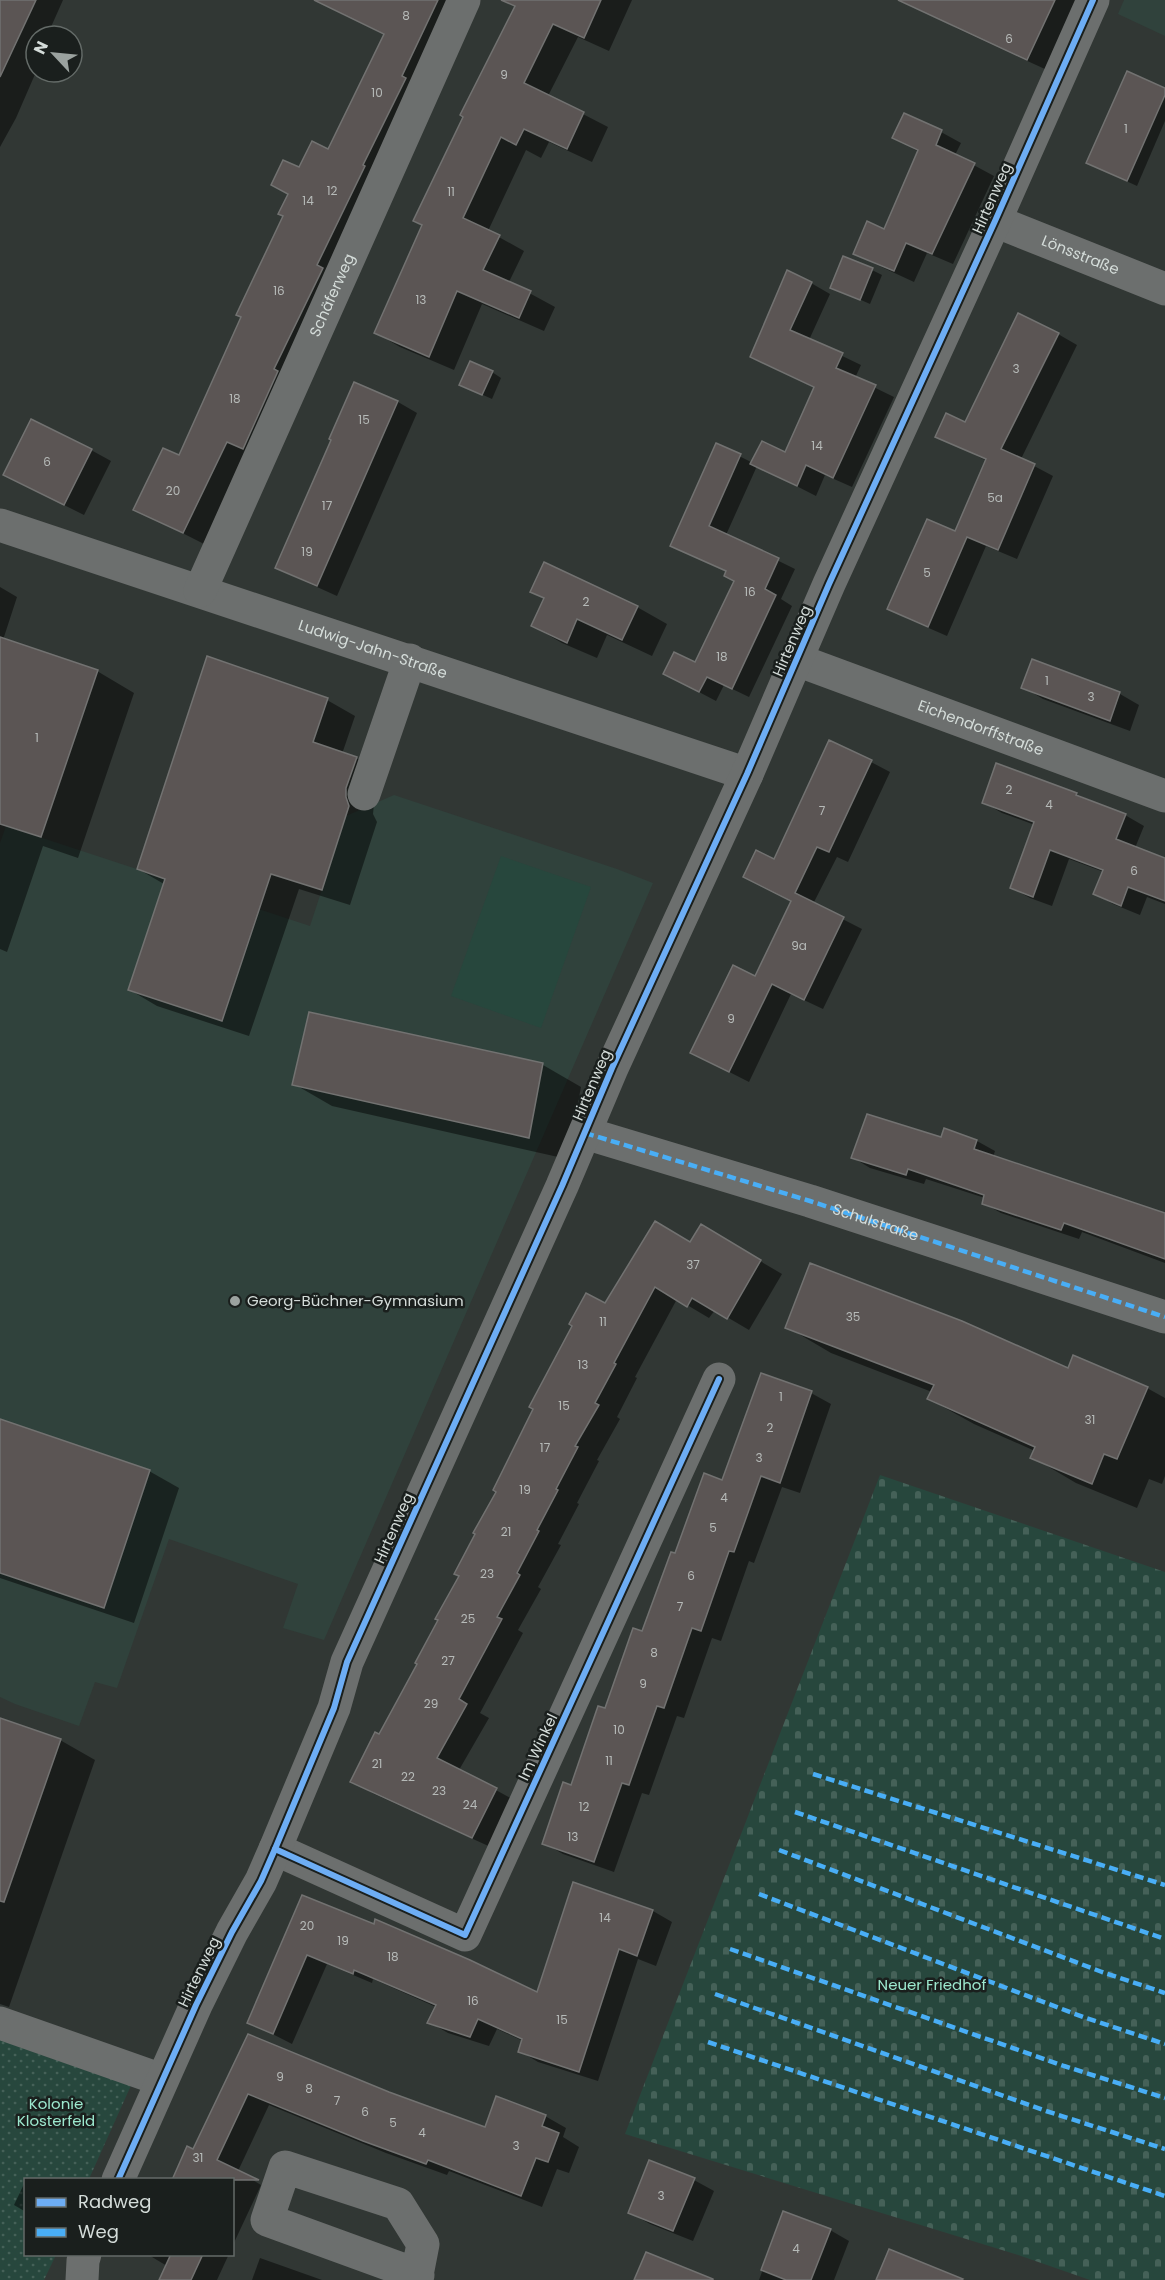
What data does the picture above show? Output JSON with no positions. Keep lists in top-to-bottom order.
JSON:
{
  "streets": {
    "street": [
      "Hirtenweg",
      "Lönsstraße",
      "Schäferweg",
      "Ludwig-Jahn-Straße",
      "Eichendorffstraße",
      "Schulstraße",
      "Im Winkel"
    ]
  },
  "crossings": [
    ["Hirtenweg", "Lönsstraße"],
    ["Hirtenweg", "Ludwig-Jahn-Straße"],
    ["Hirtenweg", "Eichendorffstraße"],
    ["Hirtenweg", "Schulstraße"],
    ["Hirtenweg", "Im Winkel"],
    ["Schäferweg", "Ludwig-Jahn-Straße"]
  ],
  "parks": ["Neuer Friedhof", "Kolonie Klosterfeld"],
  "places": ["Georg-Büchner-Gymnasium"],
  "house_numbers": [
    "8",
    "6",
    "9",
    "10",
    "1",
    "12",
    "11",
    "14",
    "16",
    "13",
    "3",
    "18",
    "15",
    "14",
    "6",
    "20",
    "5a",
    "17",
    "19",
    "5",
    "16",
    "2",
    "18",
    "1",
    "3",
    "1",
    "2",
    "4",
    "7",
    "6",
    "9a",
    "9",
    "37",
    "35",
    "11",
    "13",
    "1",
    "15",
    "31",
    "2",
    "17",
    "3",
    "19",
    "4",
    "5",
    "21",
    "23",
    "6",
    "7",
    "25",
    "8",
    "27",
    "9",
    "29",
    "10",
    "11",
    "21",
    "22",
    "23",
    "24",
    "12",
    "13",
    "14",
    "20",
    "19",
    "18",
    "16",
    "15",
    "9",
    "8",
    "7",
    "6",
    "5",
    "4",
    "3",
    "31",
    "3",
    "4"
  ],
  "legend": ["Radweg", "Weg"],
  "north": "top left"
}
